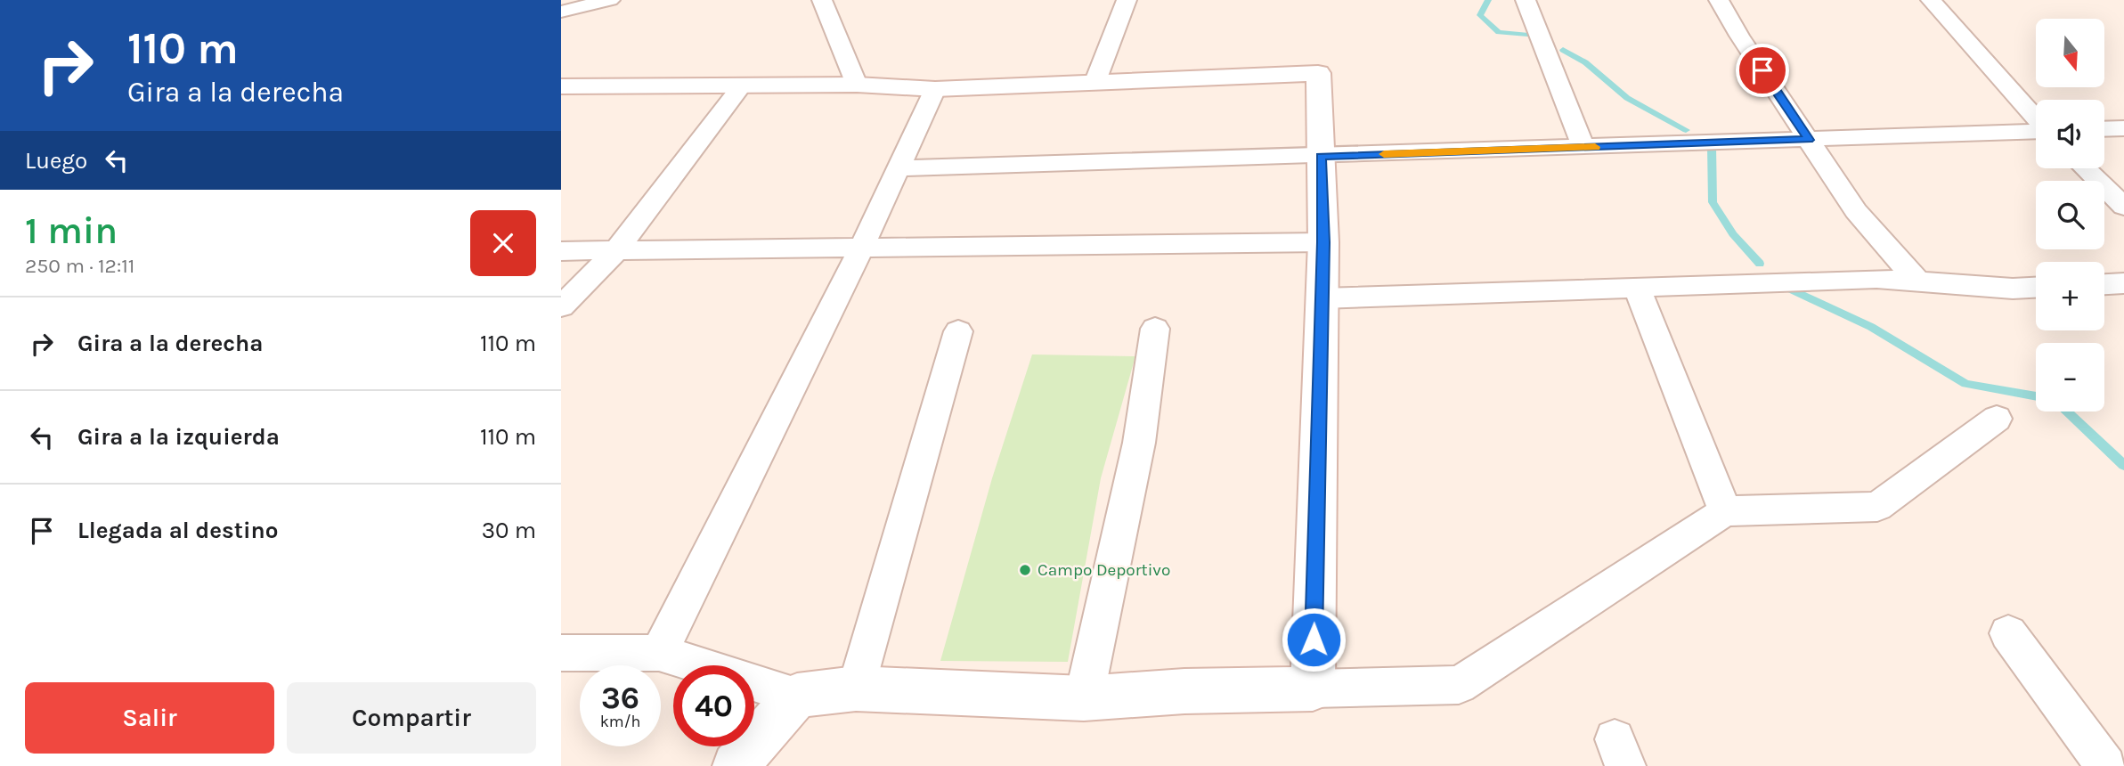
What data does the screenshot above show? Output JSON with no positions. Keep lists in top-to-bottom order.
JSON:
{
  "places": ["Campo Deportivo"],
  "north": "bottom",
  "page": {
    "turn": ["110 m", "Gira a la derecha"],
    "map_buttons": ["+", "−"],
    "then": "Luego",
    "heading": ["1 min", "250 m · 12:11"],
    "list": [
      {
        "name": "Gira a la derecha",
        "value": "110 m"
      },
      {
        "name": "Gira a la izquierda",
        "value": "110 m"
      },
      {
        "name": "Llegada al destino",
        "value": "30 m"
      }
    ],
    "speed": "36 km/h",
    "limit": "40",
    "buttons": ["Salir", "Compartir"]
  }
}
